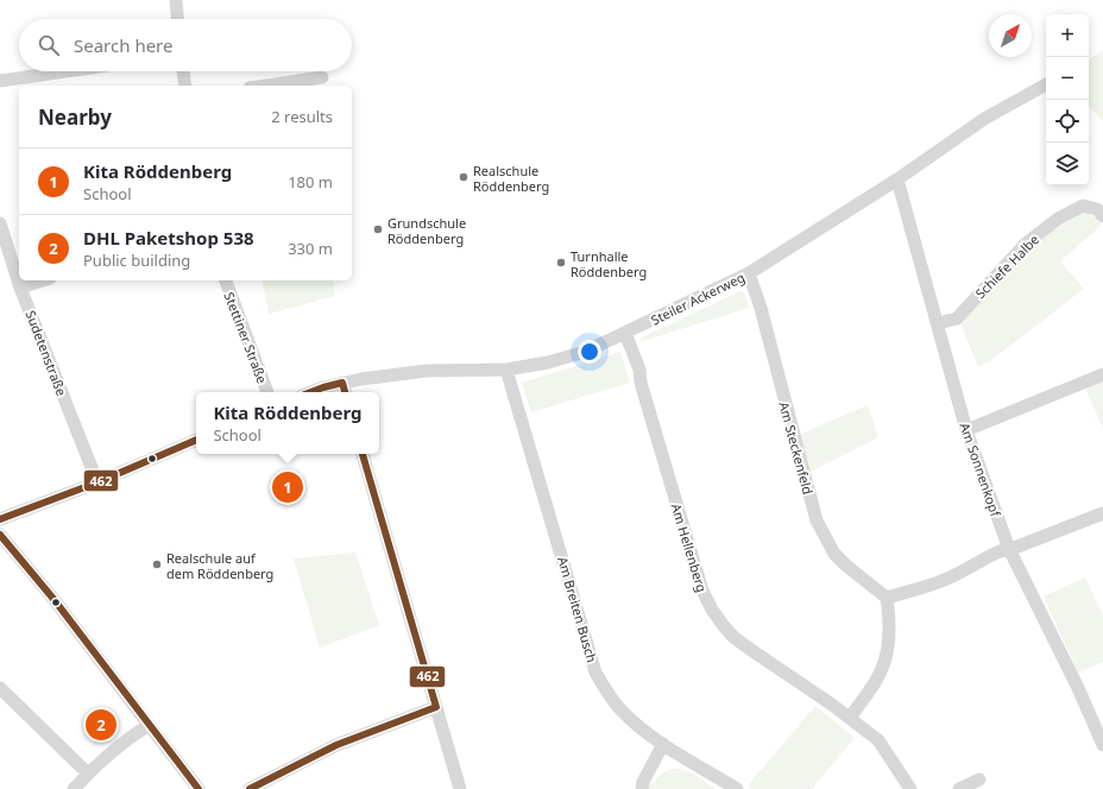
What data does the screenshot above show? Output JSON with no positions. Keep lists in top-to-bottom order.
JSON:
{
  "streets": {
    "street": [
      "Schiefe Halbe",
      "Steiler Ackerweg",
      "Stettiner Straße",
      "Sudetenstraße",
      "Am Steckenfeld",
      "Am Sonnenkopf",
      "Am Hellenberg",
      "Am Breiten Busch"
    ]
  },
  "crossings": [
    ["Schiefe Halbe", "Am Sonnenkopf"],
    ["Steiler Ackerweg", "Am Steckenfeld"],
    ["Steiler Ackerweg", "Am Sonnenkopf"],
    ["Steiler Ackerweg", "Am Hellenberg"],
    ["Steiler Ackerweg", "Am Breiten Busch"]
  ],
  "places": [
    "Realschule Röddenberg",
    "Grundschule Röddenberg",
    "Turnhalle Röddenberg",
    "Realschule auf dem Röddenberg"
  ],
  "lines": ["transit line 462"],
  "north": "top right",
  "page": {
    "map_buttons": ["+", "−"],
    "search": "Search here",
    "heading": ["Nearby", "2 results"],
    "list": [
      {
        "mark": "1",
        "name": "Kita Röddenberg",
        "note": "School",
        "value": "180 m"
      },
      {
        "mark": "2",
        "name": "DHL Paketshop 538",
        "note": "Public building",
        "value": "330 m"
      }
    ],
    "popup": ["Kita Röddenberg", "School"],
    "pins": ["1", "2"]
  }
}
